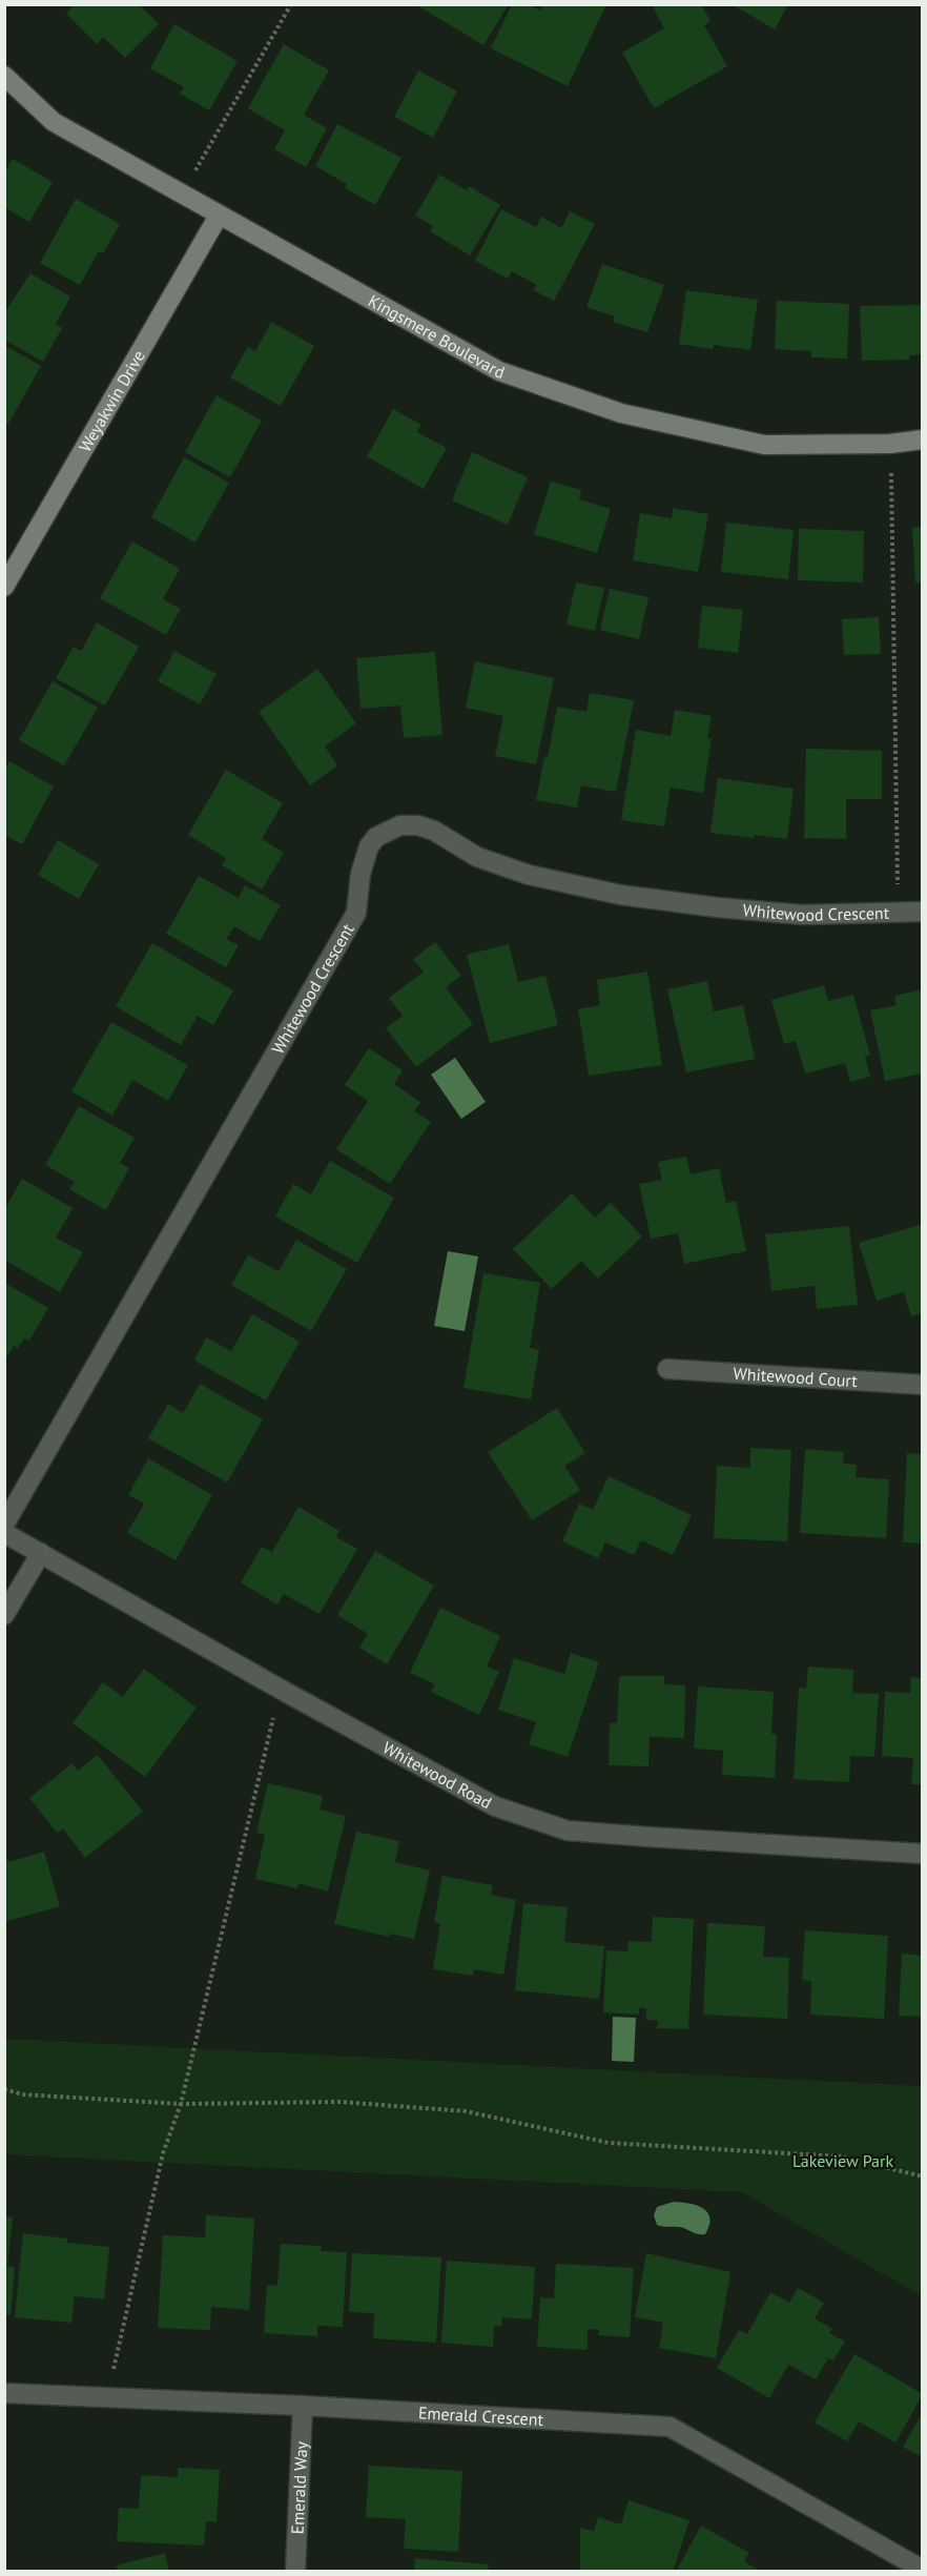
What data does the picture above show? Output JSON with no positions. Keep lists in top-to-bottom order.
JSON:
{
  "streets": {
    "street": [
      "Kingsmere Boulevard",
      "Weyakwin Drive",
      "Whitewood Crescent",
      "Whitewood Court",
      "Whitewood Road",
      "Emerald Crescent",
      "Emerald Way"
    ]
  },
  "crossings": [
    ["Kingsmere Boulevard", "Weyakwin Drive"],
    ["Emerald Crescent", "Emerald Way"]
  ],
  "parks": ["Lakeview Park"]
}
